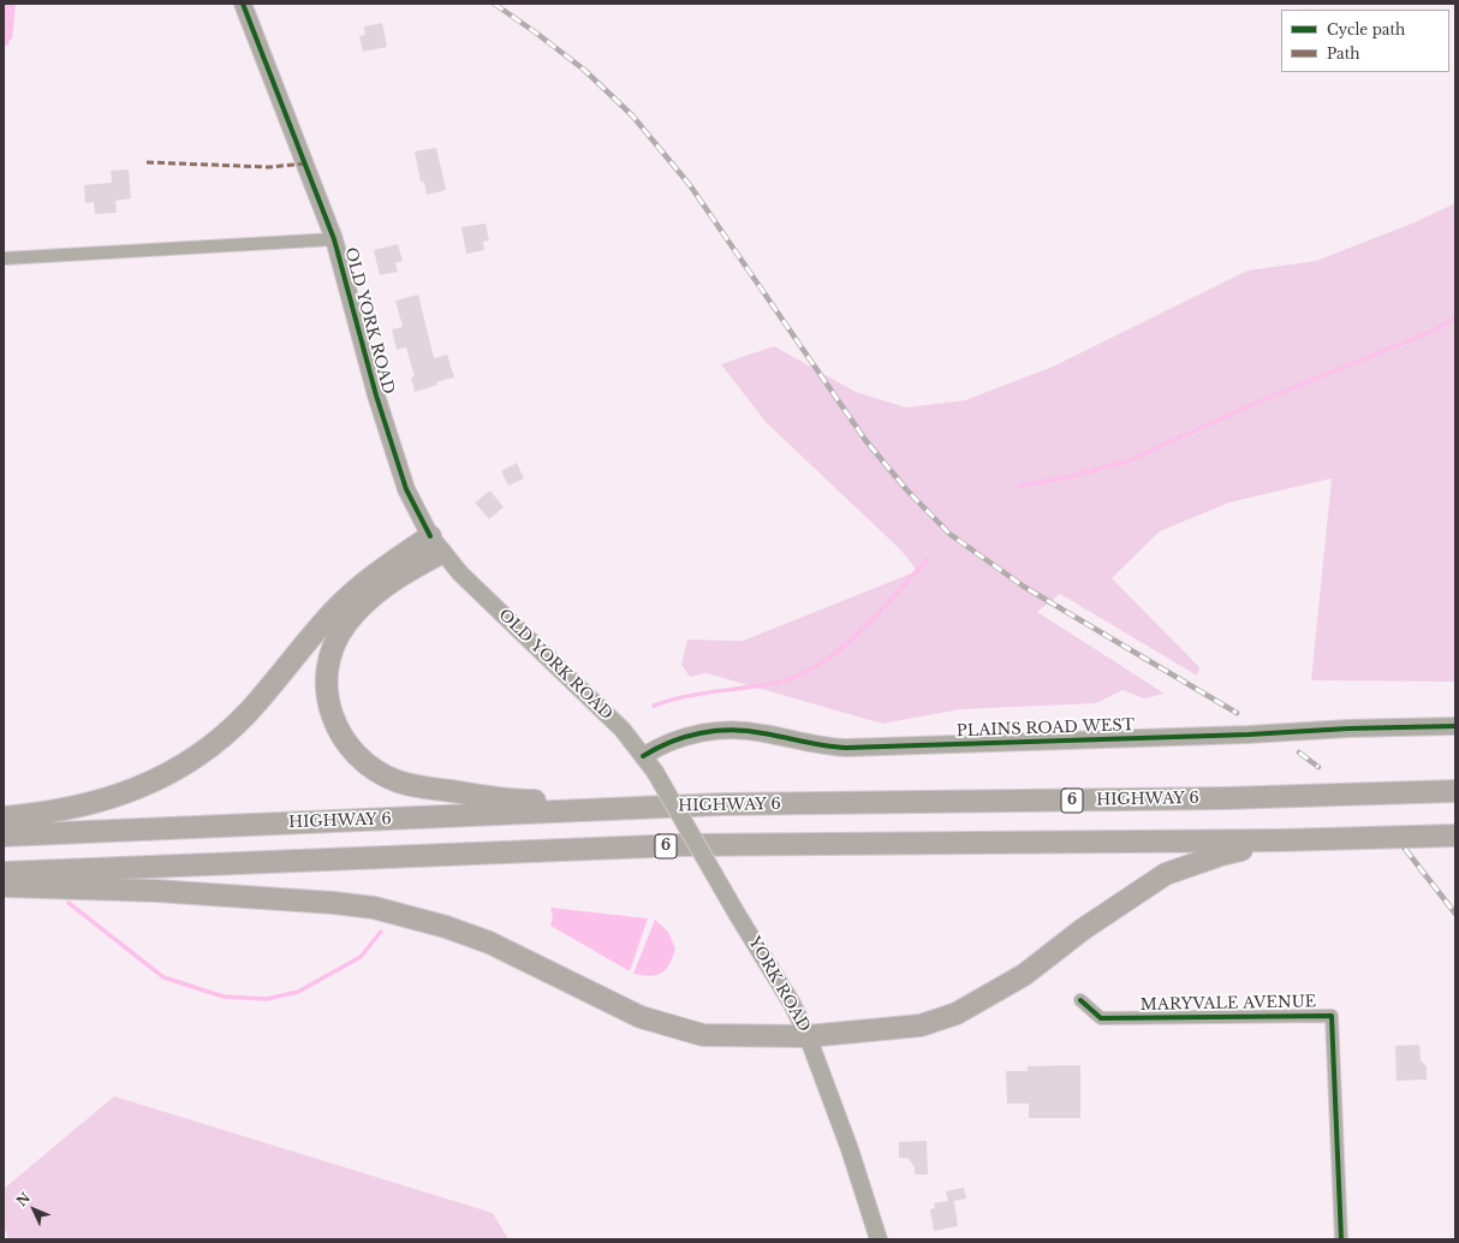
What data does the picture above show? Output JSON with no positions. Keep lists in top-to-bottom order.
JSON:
{
  "streets": {
    "highway": ["HIGHWAY 6", "6"],
    "main road": ["OLD YORK ROAD", "PLAINS ROAD WEST", "YORK ROAD"],
    "street": ["MARYVALE AVENUE"]
  },
  "crossings": [
    ["OLD YORK ROAD", "PLAINS ROAD WEST"],
    ["OLD YORK ROAD", "YORK ROAD"]
  ],
  "legend": ["Cycle path", "Path"],
  "north": "top left"
}
